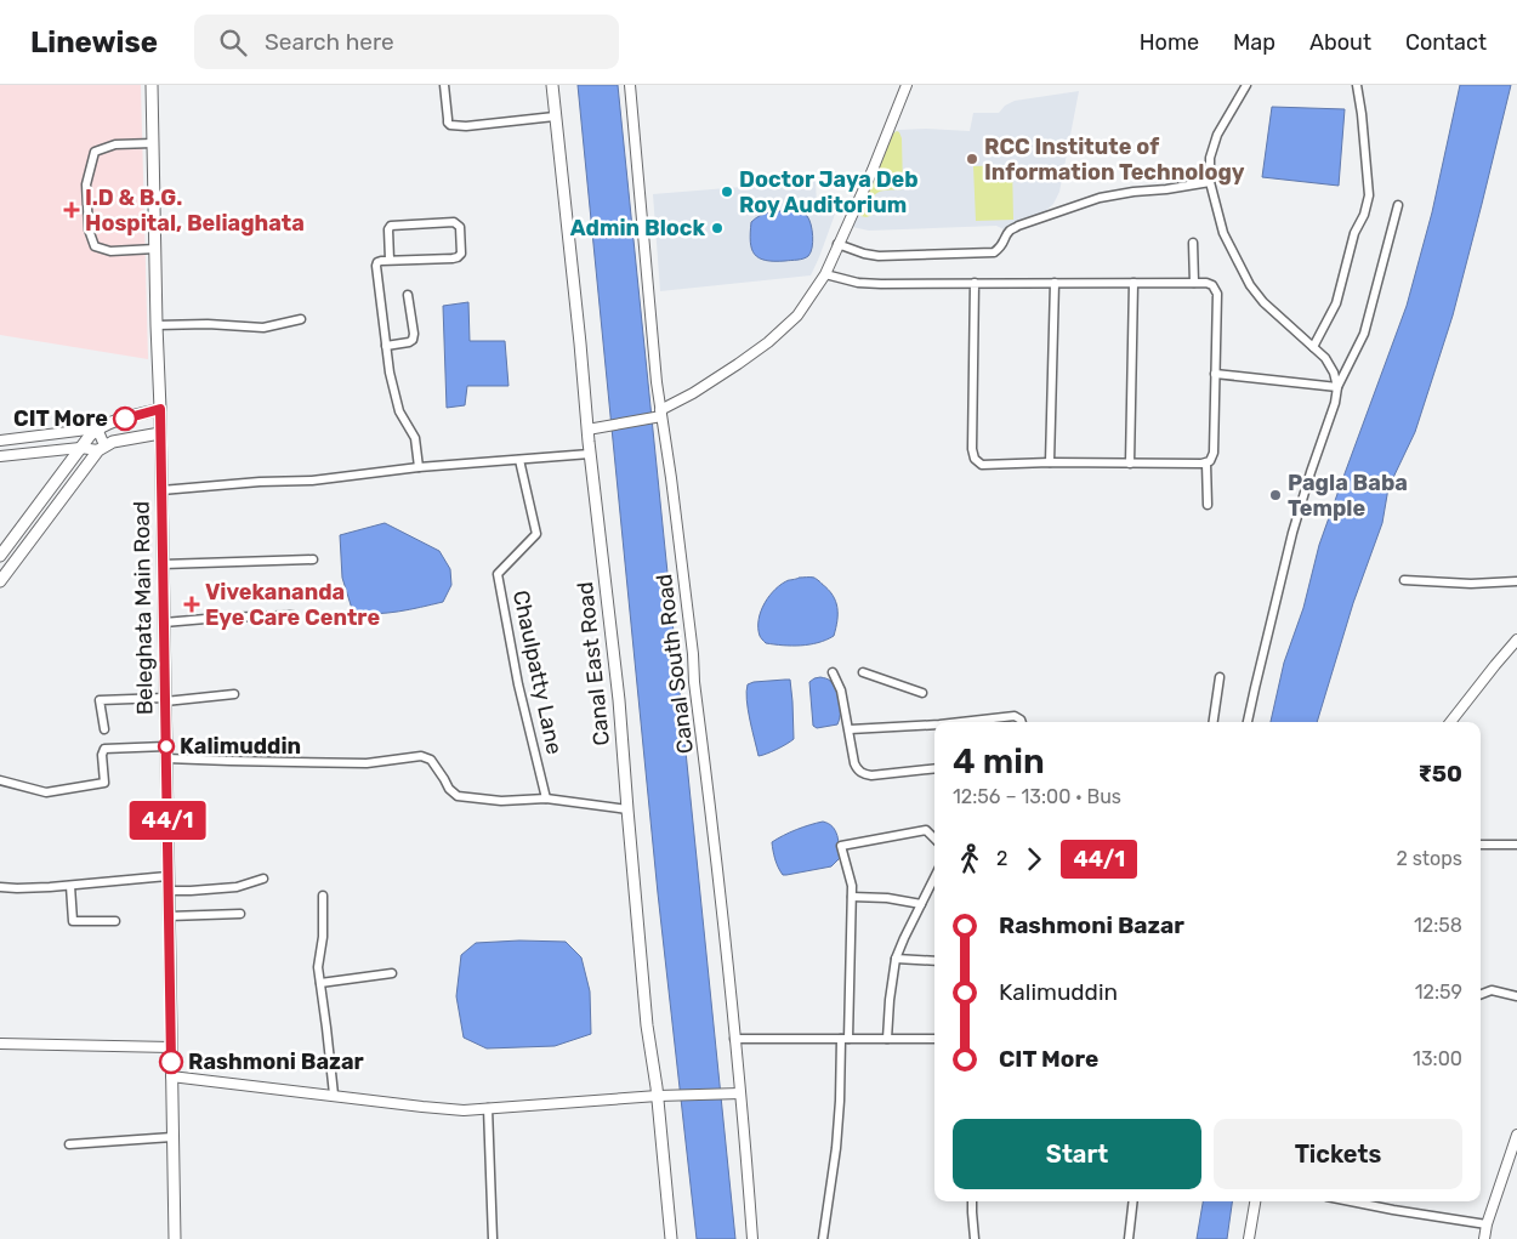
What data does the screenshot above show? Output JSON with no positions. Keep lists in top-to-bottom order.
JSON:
{
  "streets": {
    "main road": ["Beleghata Main Road", "Canal East Road"],
    "street": ["Canal South Road", "Chaulpatty Lane"]
  },
  "places": {
    "other": [
      "RCC Institute of Information Technology",
      "Doctor Jaya Deb Roy Auditorium",
      "Admin Block",
      "CIT More",
      "Pagla Baba Temple",
      "Kalimuddin",
      "Rashmoni Bazar"
    ],
    "health": ["I.D & B.G. Hospital, Beliaghata", "Vivekananda Eye Care Centre"]
  },
  "lines": ["bus line 44/1"],
  "page": {
    "header": "Linewise",
    "search": "Search here",
    "nav": [
      "Home",
      "Map",
      "About",
      "Contact"
    ],
    "on_map": "44/1",
    "heading": ["4 min", "12:56 – 13:00 · Bus", "₹50"],
    "legs": ["2", "44/1", "2 stops"],
    "list": [
      {
        "name": "Rashmoni Bazar",
        "value": "12:58"
      },
      {
        "name": "Kalimuddin",
        "value": "12:59"
      },
      {
        "name": "CIT More",
        "value": "13:00"
      }
    ],
    "buttons": ["Start", "Tickets"]
  }
}
